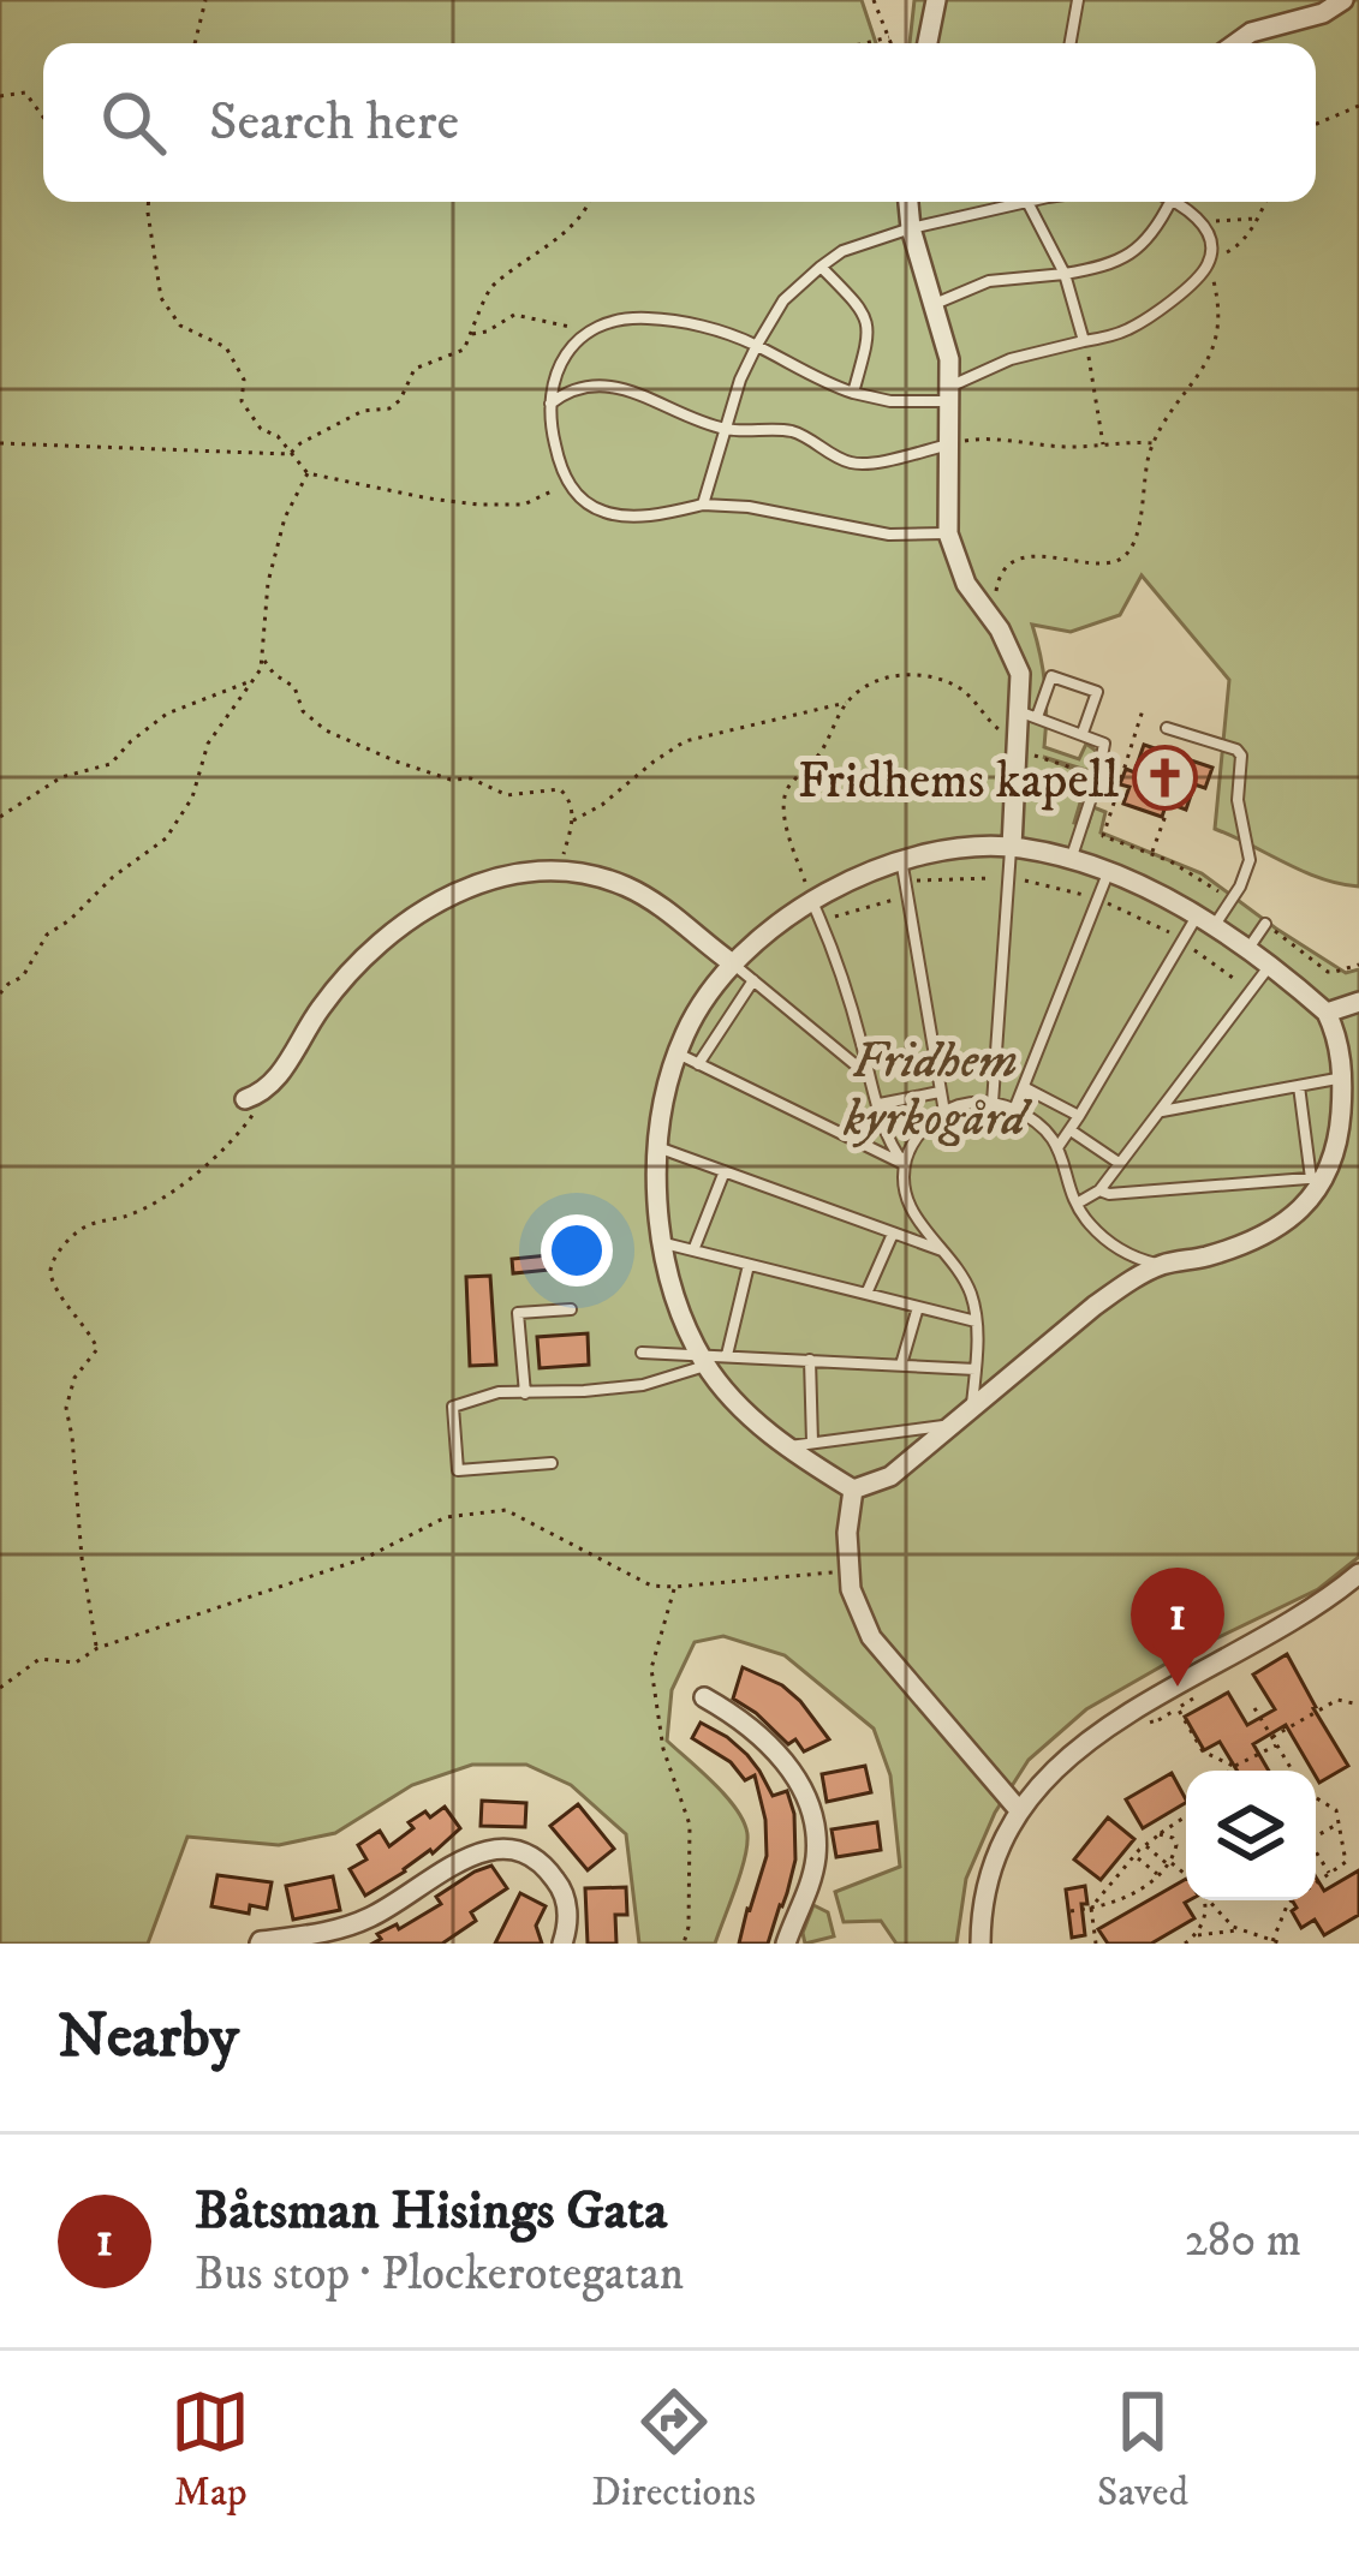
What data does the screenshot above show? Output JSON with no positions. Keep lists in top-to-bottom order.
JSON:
{
  "parks": ["Fridhem kyrkogård"],
  "places": {
    "church": ["Fridhems kapell"]
  },
  "page": {
    "search": "Search here",
    "pins": "1",
    "heading": "Nearby",
    "list": [
      {
        "mark": "1",
        "name": "Båtsman Hisings Gata",
        "note": "Bus stop · Plockerotegatan",
        "value": "280 m"
      }
    ],
    "nav": ["Map", "Directions", "Saved"]
  }
}
